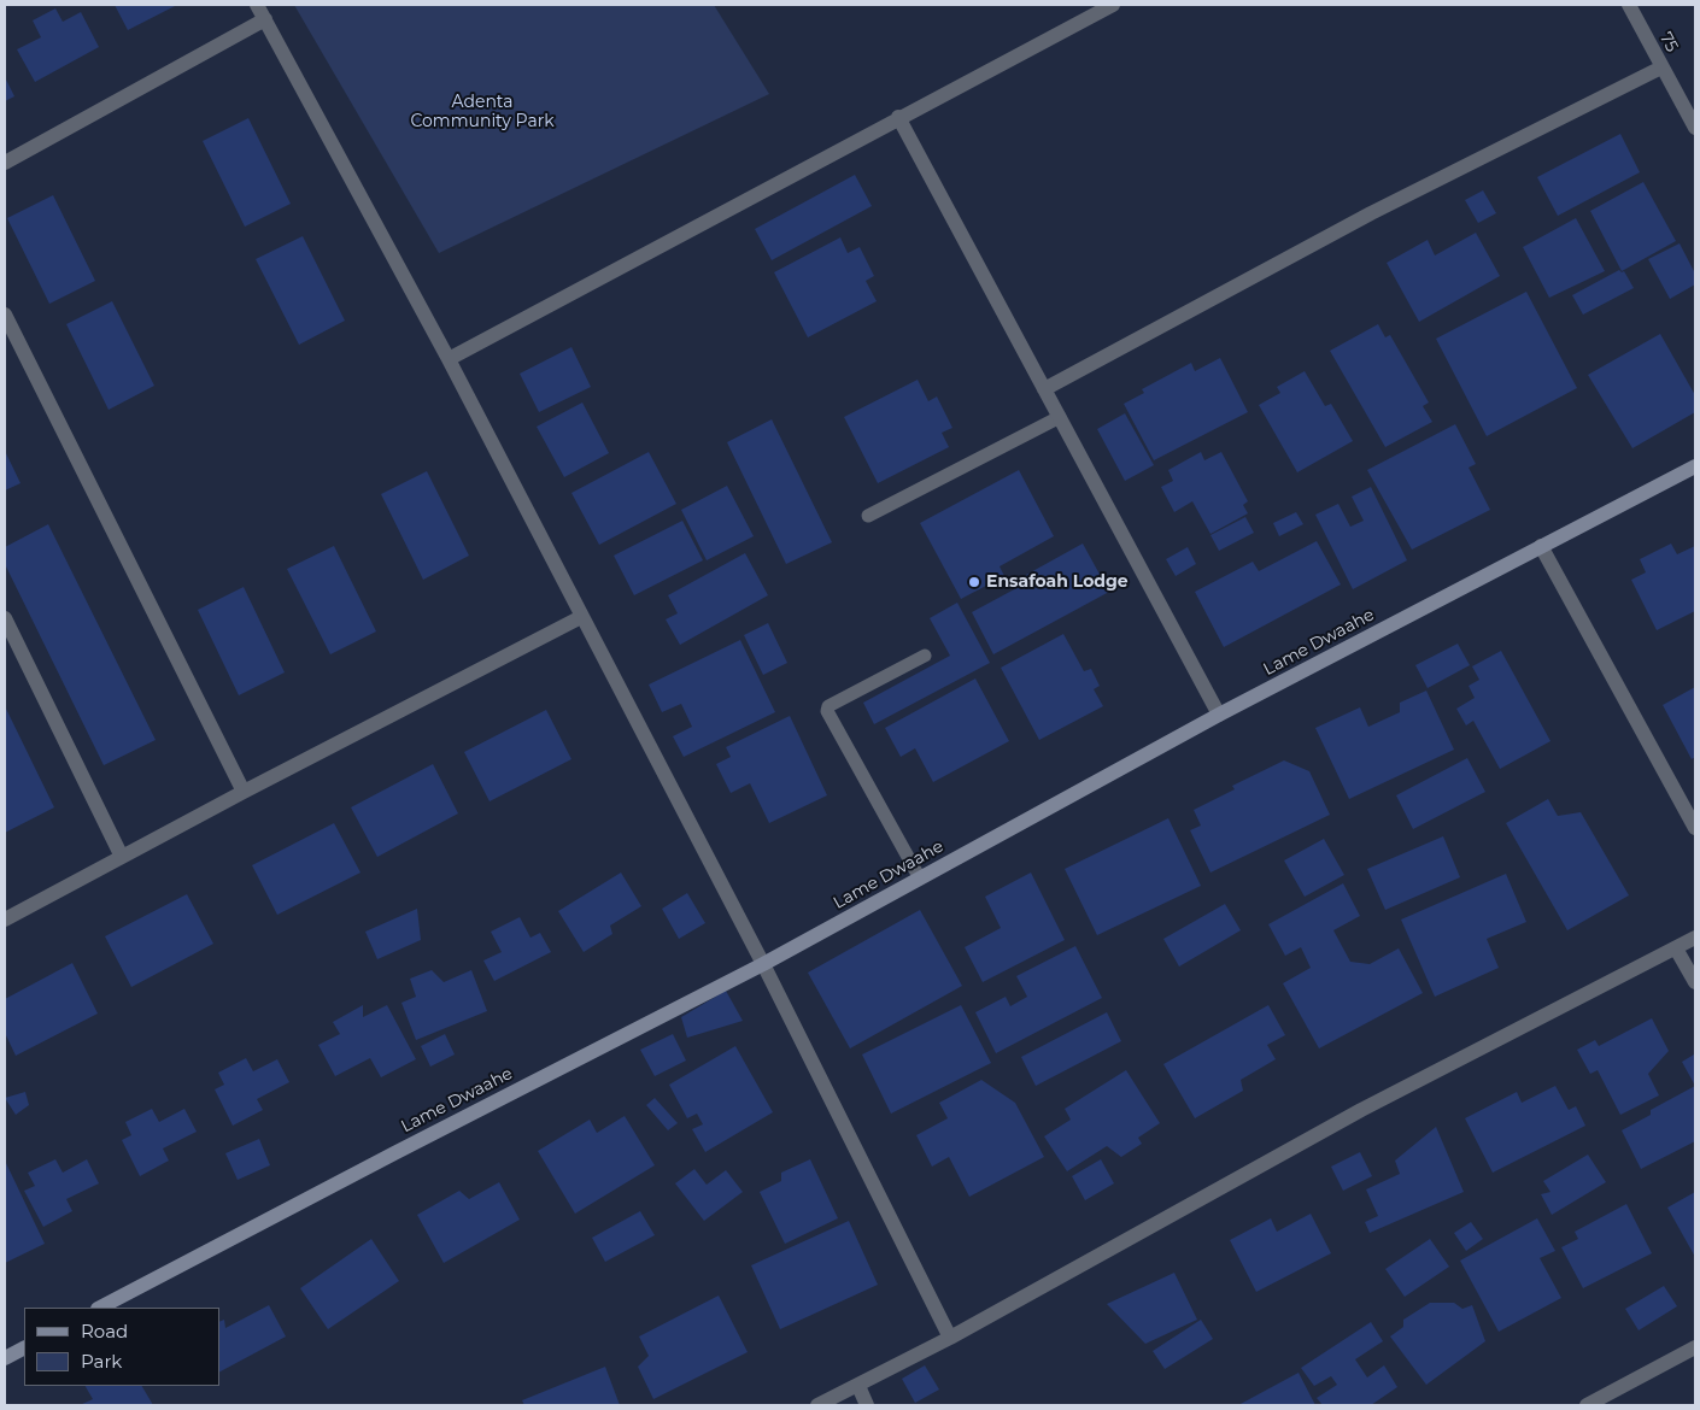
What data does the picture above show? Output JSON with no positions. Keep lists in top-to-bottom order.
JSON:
{
  "streets": {
    "street": ["75", "Lame Dwaahe"]
  },
  "parks": ["Adenta Community Park"],
  "places": ["Ensafoah Lodge"],
  "legend": ["Road", "Park"]
}
